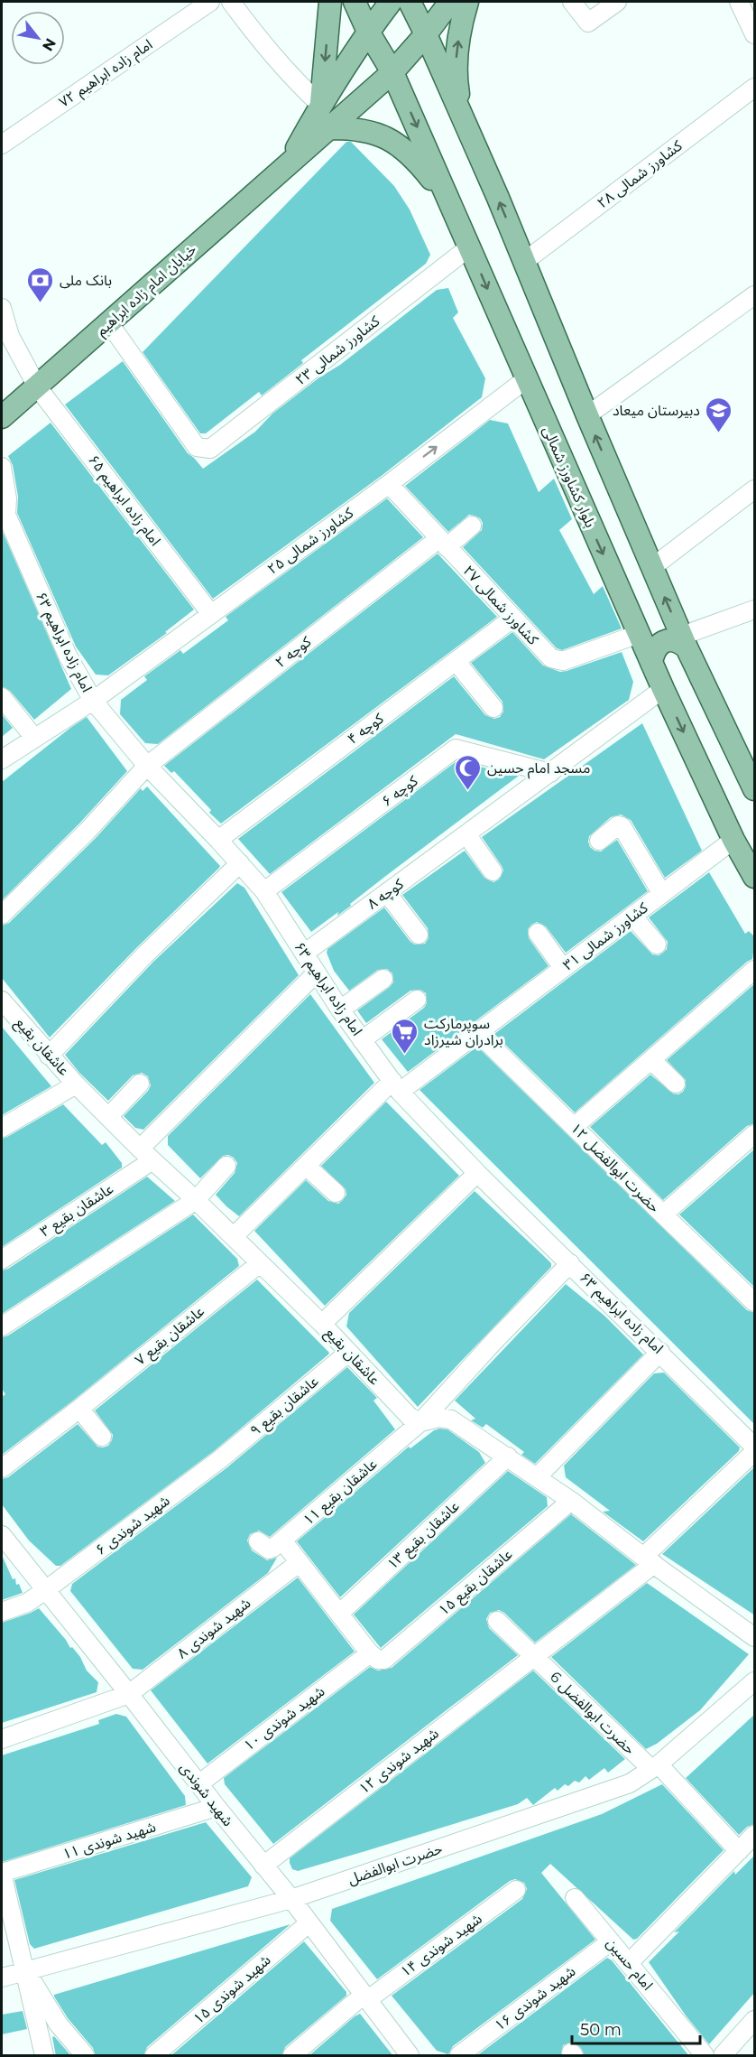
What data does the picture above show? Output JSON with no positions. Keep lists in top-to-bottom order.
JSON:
{
  "streets": {
    "main road": ["خیابان امام زاده ابراهیم", "بلوار کشاورز شمالی"],
    "street": [
      "امام زاده ابراهیم ۷۲",
      "کشاورز شمالی ۲۸",
      "کشاورز شمالی ۲۳",
      "امام زاده ابراهیم ۶۵",
      "کشاورز شمالی ۲۵",
      "کشاورز شمالی ۲۷",
      "امام زاده ابراهیم ۶۳",
      "کوچه ۲",
      "کوچه ۴",
      "کوچه ۶",
      "کوچه ۸",
      "کشاورز شمالی ۳۱",
      "عاشقان بقیع",
      "حضرت ابوالفضل ۱۲",
      "عاشقان بقیع ۳",
      "عاشقان بقیع ۷",
      "عاشقان بقیع ۹",
      "عاشقان بقیع ۱۱",
      "شهید شوندی ۶",
      "عاشقان بقیع ۱۳",
      "عاشقان بقیع ۱۵",
      "شهید شوندی ۸",
      "حضرت ابوالفضل 6",
      "شهید شوندی ۱۰",
      "شهید شوندی ۱۲",
      "شهید شوندی",
      "شهید شوندی ۱۱",
      "حضرت ابوالفضل",
      "شهید شوندی ۱۴",
      "امام حسین",
      "شهید شوندی ۱۵",
      "شهید شوندی ۱۶"
    ]
  },
  "crossings": [
    ["خیابان امام زاده ابراهیم", "کشاورز شمالی ۲۳"],
    ["خیابان امام زاده ابراهیم", "بلوار کشاورز شمالی"],
    ["خیابان امام زاده ابراهیم", "امام زاده ابراهیم ۶۵"],
    ["کشاورز شمالی ۲۳", "بلوار کشاورز شمالی"],
    ["بلوار کشاورز شمالی", "کشاورز شمالی ۲۵"],
    ["بلوار کشاورز شمالی", "کشاورز شمالی ۲۷"],
    ["بلوار کشاورز شمالی", "کوچه ۸"],
    ["بلوار کشاورز شمالی", "کشاورز شمالی ۳۱"],
    ["امام زاده ابراهیم ۶۵", "کشاورز شمالی ۲۵"],
    ["کشاورز شمالی ۲۵", "کشاورز شمالی ۲۷"],
    ["کشاورز شمالی ۲۵", "امام زاده ابراهیم ۶۳"],
    ["کشاورز شمالی ۲۷", "کوچه ۲"],
    ["کشاورز شمالی ۲۷", "کوچه ۴"],
    ["امام زاده ابراهیم ۶۳", "کوچه ۲"],
    ["امام زاده ابراهیم ۶۳", "کوچه ۴"],
    ["امام زاده ابراهیم ۶۳", "کوچه ۶"],
    ["امام زاده ابراهیم ۶۳", "کوچه ۸"],
    ["امام زاده ابراهیم ۶۳", "کشاورز شمالی ۳۱"],
    ["امام زاده ابراهیم ۶۳", "عاشقان بقیع ۳"],
    ["امام زاده ابراهیم ۶۳", "عاشقان بقیع ۱۱"],
    ["کوچه ۶", "کوچه ۸"],
    ["کشاورز شمالی ۳۱", "عاشقان بقیع"],
    ["کشاورز شمالی ۳۱", "حضرت ابوالفضل ۱۲"],
    ["عاشقان بقیع", "عاشقان بقیع ۳"],
    ["عاشقان بقیع", "عاشقان بقیع ۷"],
    ["عاشقان بقیع", "عاشقان بقیع ۹"],
    ["عاشقان بقیع", "عاشقان بقیع ۱۱"],
    ["عاشقان بقیع ۹", "شهید شوندی ۶"],
    ["شهید شوندی ۶", "شهید شوندی"],
    ["عاشقان بقیع ۱۵", "شهید شوندی ۱۰"],
    ["شهید شوندی ۸", "شهید شوندی"],
    ["حضرت ابوالفضل 6", "شهید شوندی ۱۲"],
    ["حضرت ابوالفضل 6", "حضرت ابوالفضل"],
    ["شهید شوندی ۱۰", "شهید شوندی"],
    ["شهید شوندی ۱۲", "شهید شوندی"],
    ["شهید شوندی", "شهید شوندی ۱۱"],
    ["شهید شوندی", "حضرت ابوالفضل"],
    ["شهید شوندی", "شهید شوندی ۱۴"],
    ["شهید شوندی", "شهید شوندی ۱۵"],
    ["امام حسین", "شهید شوندی ۱۶"]
  ],
  "places": {
    "bank": ["بانک ملی"],
    "school or university": ["دبیرستان میعاد"],
    "mosque": ["مسجد امام حسین"],
    "supermarket": ["سوپرمارکت برادران شیرزاد"]
  },
  "scale_bar": "50 m",
  "north": "bottom right"
}
